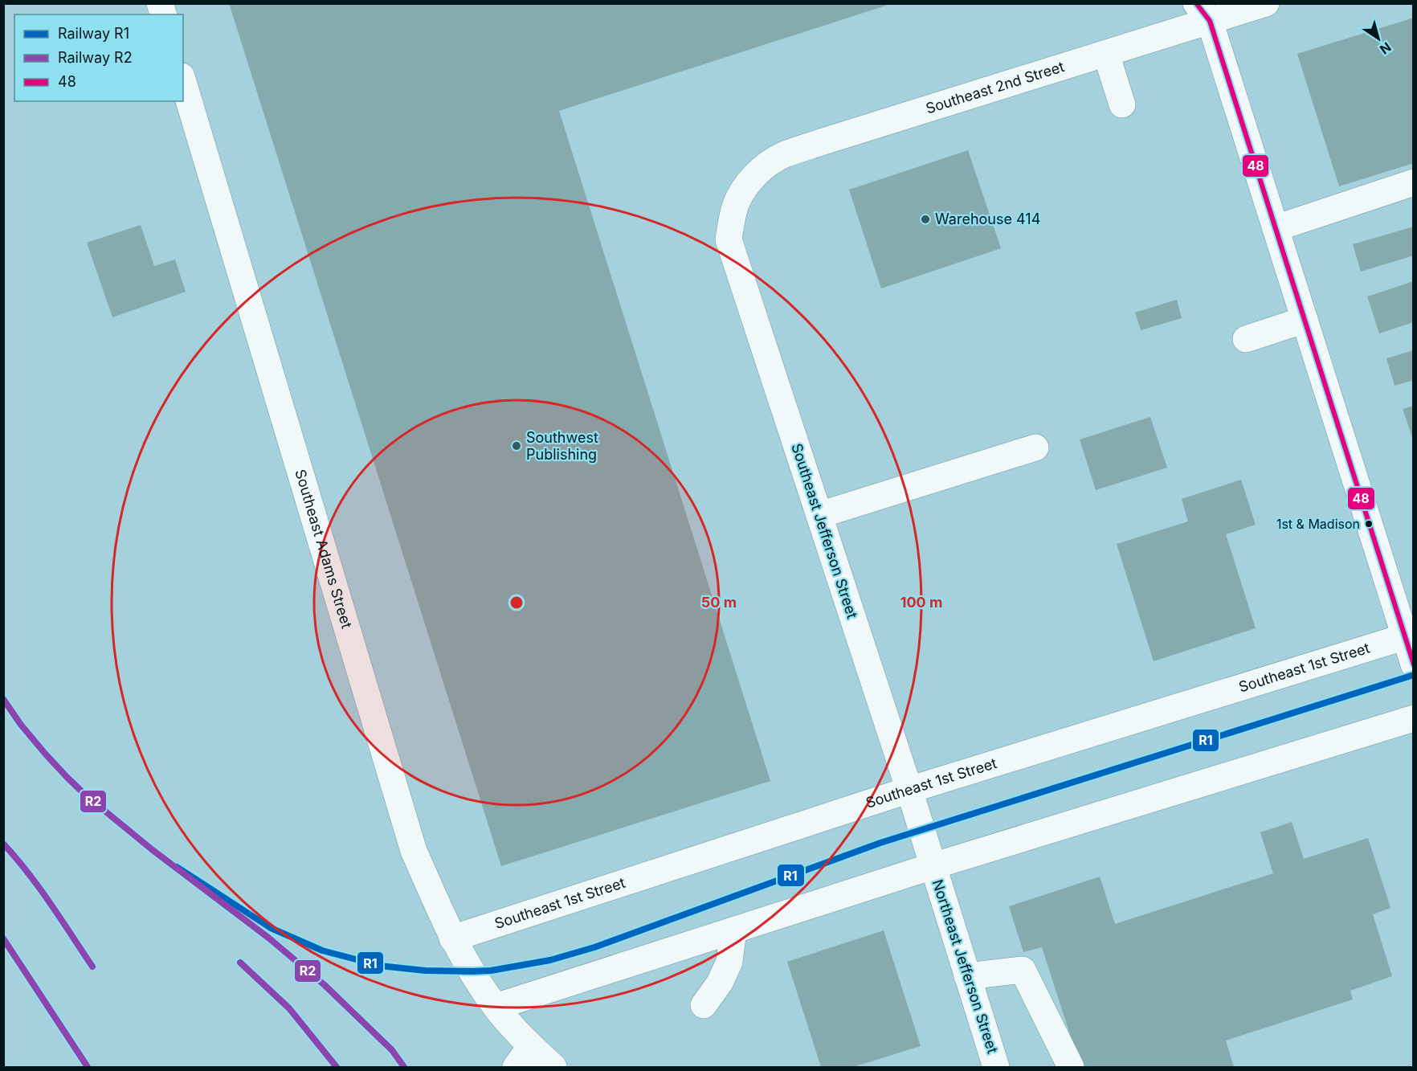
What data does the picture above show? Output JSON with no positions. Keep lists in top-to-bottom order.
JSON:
{
  "streets": {
    "street": [
      "Southeast 2nd Street",
      "Southeast Jefferson Street",
      "Southeast Adams Street",
      "Southeast 1st Street",
      "Northeast Jefferson Street"
    ]
  },
  "crossings": [
    ["Southeast 2nd Street", "Southeast Jefferson Street"],
    ["Southeast Jefferson Street", "Southeast 1st Street"],
    ["Southeast Jefferson Street", "Northeast Jefferson Street"],
    ["Southeast Adams Street", "Southeast 1st Street"]
  ],
  "places": ["Warehouse 414", "Southwest Publishing", "1st & Madison"],
  "lines": ["transit line 48", "rail line R1", "rail line R2"],
  "legend": ["Railway R1", "Railway R2", "48"],
  "north": "bottom right",
  "rings": ["50 m", "100 m"]
}
